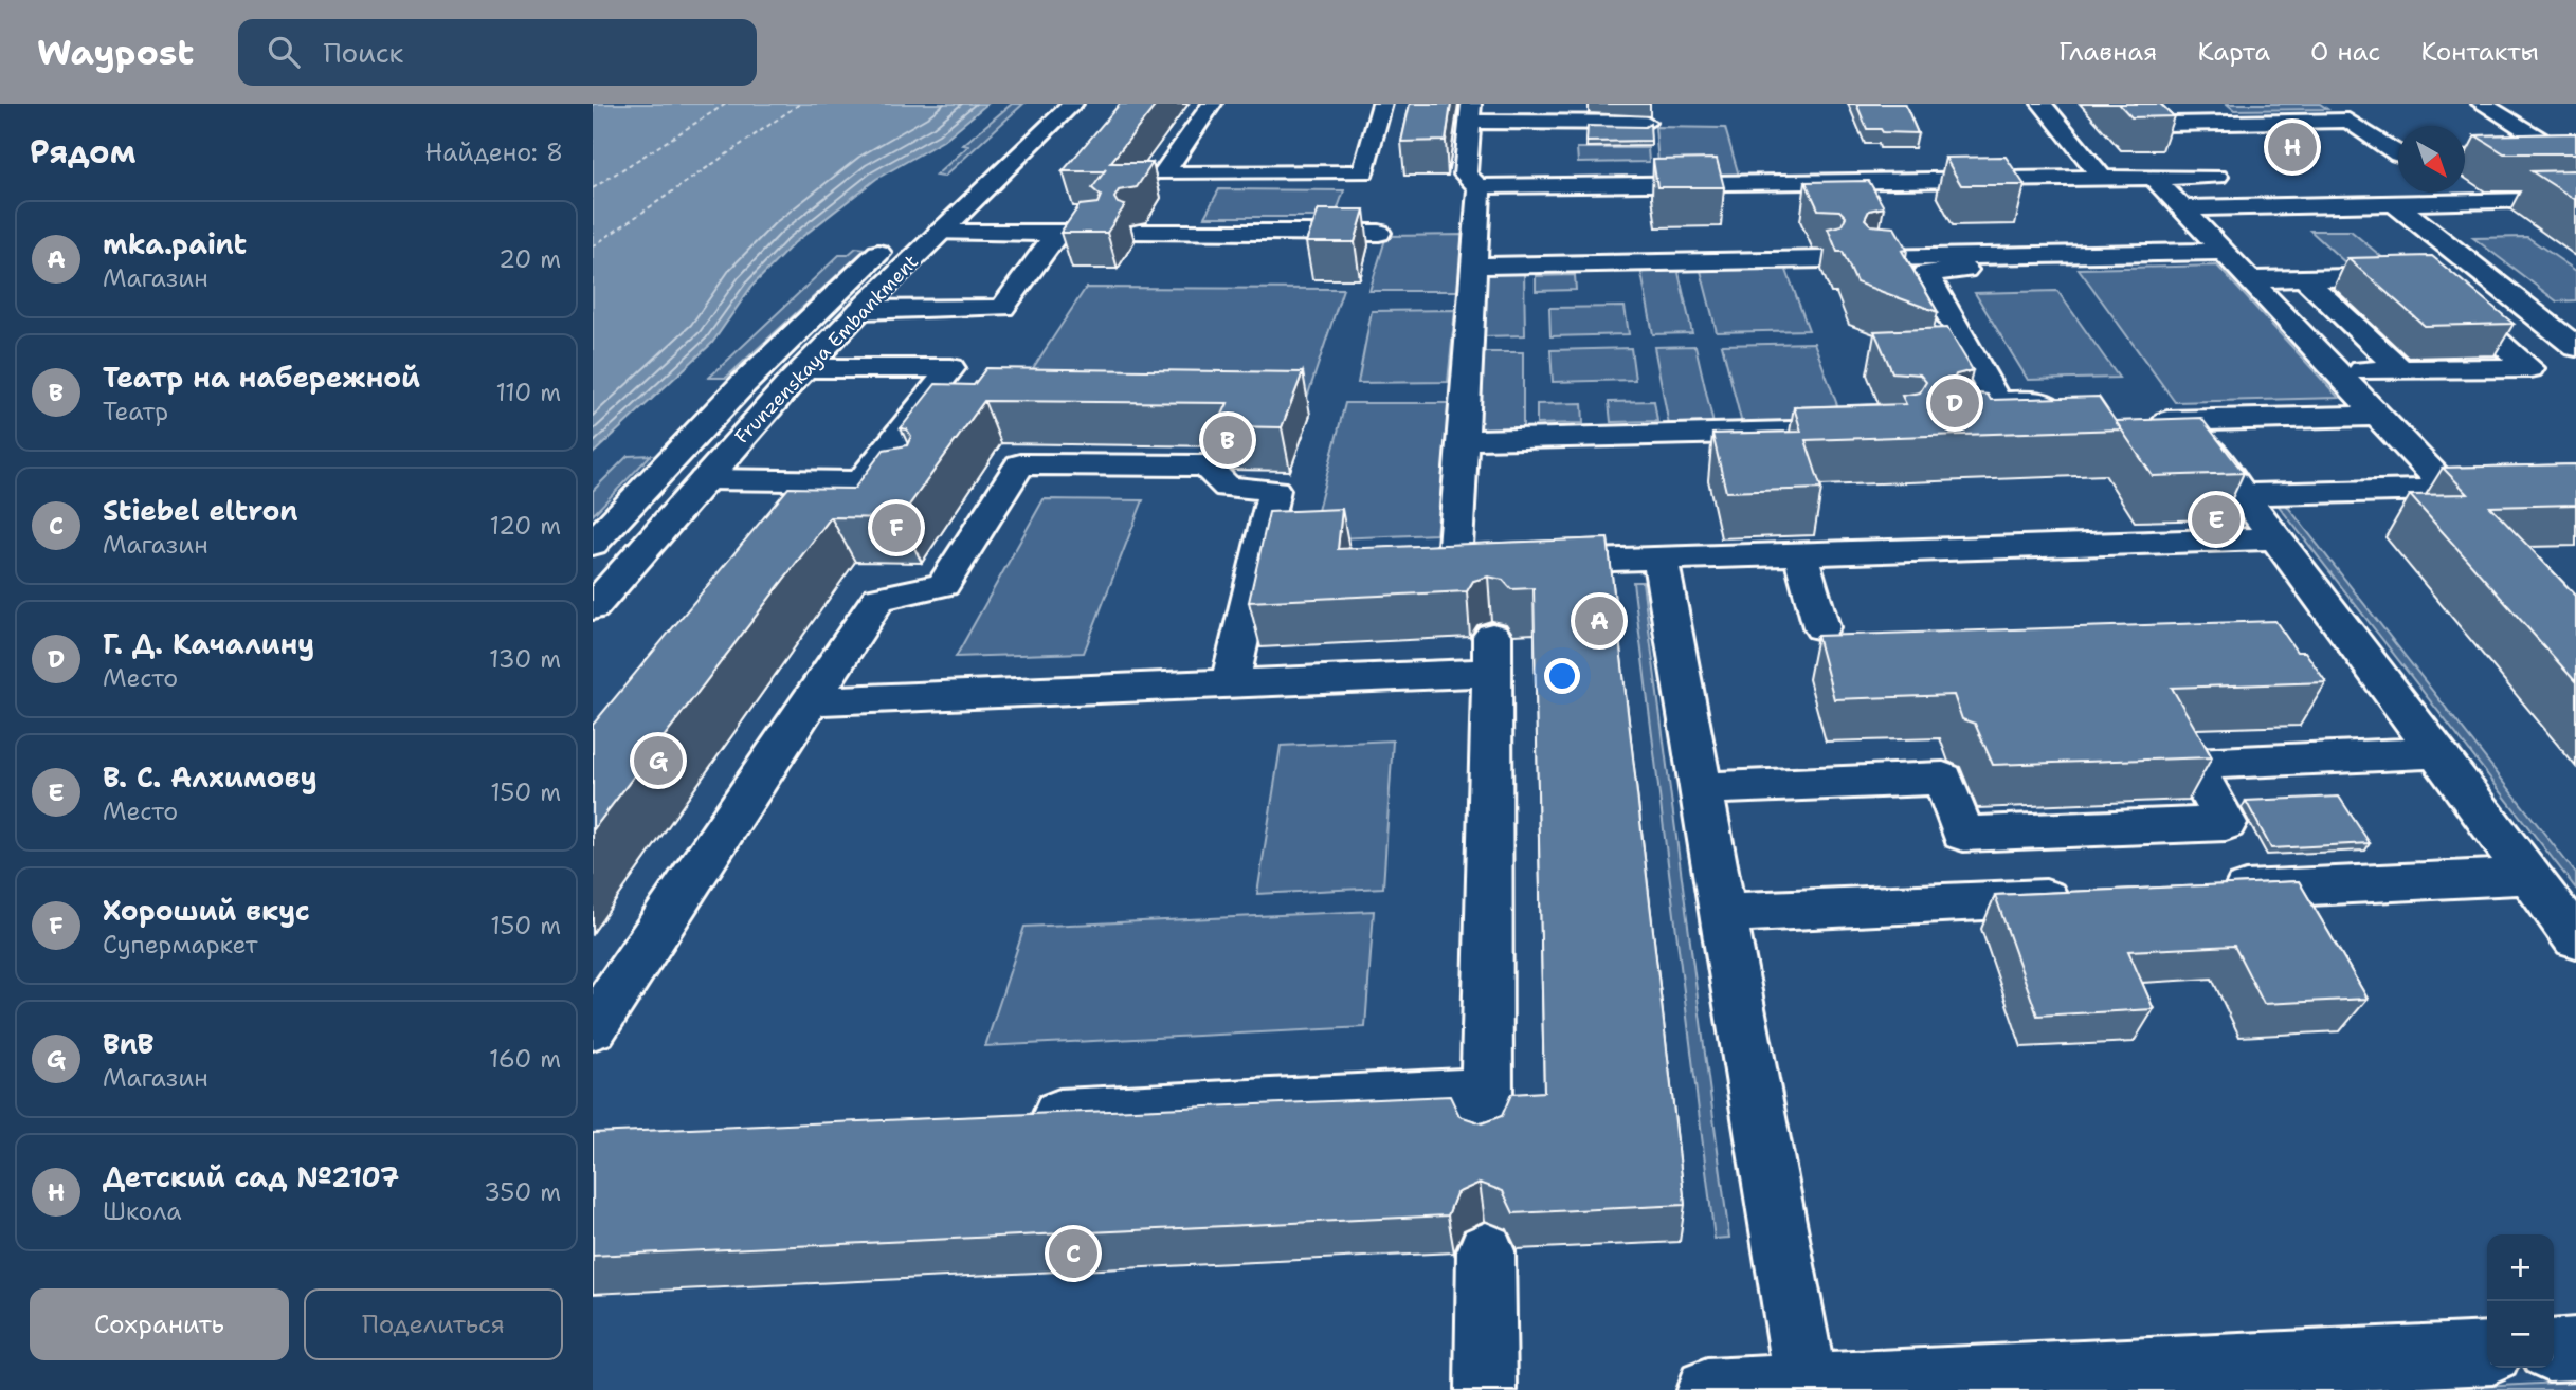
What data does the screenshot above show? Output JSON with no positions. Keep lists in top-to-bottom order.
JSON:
{
  "streets": {
    "main road": ["Frunzenskaya Embankment"]
  },
  "north": "bottom right",
  "page": {
    "header": "Waypost",
    "search": "Поиск",
    "nav": [
      "Главная",
      "Карта",
      "О нас",
      "Контакты"
    ],
    "heading": ["Рядом", "Найдено: 8"],
    "pins": [
      "H",
      "D",
      "B",
      "E",
      "F",
      "A",
      "G",
      "C"
    ],
    "list": [
      {
        "mark": "A",
        "name": "mka.paint",
        "note": "Магазин",
        "value": "20 m"
      },
      {
        "mark": "B",
        "name": "Театр на набережной",
        "note": "Театр",
        "value": "110 m"
      },
      {
        "mark": "C",
        "name": "Stiebel eltron",
        "note": "Магазин",
        "value": "120 m"
      },
      {
        "mark": "D",
        "name": "Г. Д. Качалину",
        "note": "Место",
        "value": "130 m"
      },
      {
        "mark": "E",
        "name": "В. С. Алхимову",
        "note": "Место",
        "value": "150 m"
      },
      {
        "mark": "F",
        "name": "Хороший вкус",
        "note": "Супермаркет",
        "value": "150 m"
      },
      {
        "mark": "G",
        "name": "BnB",
        "note": "Магазин",
        "value": "160 m"
      },
      {
        "mark": "H",
        "name": "Детский сад №2107",
        "note": "Школа",
        "value": "350 m"
      }
    ],
    "map_buttons": ["+", "−"],
    "buttons": ["Сохранить", "Поделиться"]
  }
}
